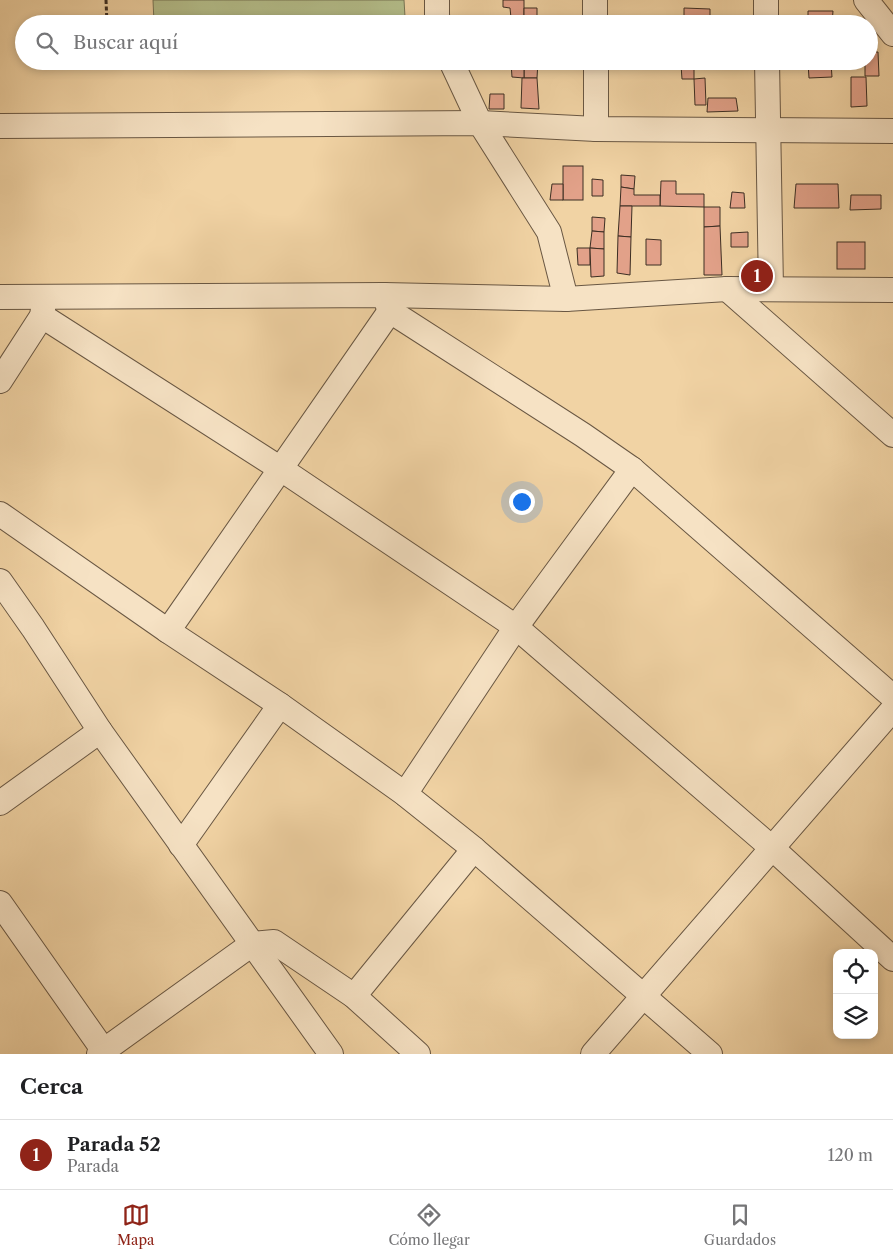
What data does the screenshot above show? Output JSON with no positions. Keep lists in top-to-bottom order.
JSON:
{
  "page": {
    "search": "Buscar aquí",
    "pins": "1",
    "heading": "Cerca",
    "list": [
      {
        "mark": "1",
        "name": "Parada 52",
        "note": "Parada",
        "value": "120 m"
      }
    ],
    "nav": ["Mapa", "Cómo llegar", "Guardados"]
  }
}
